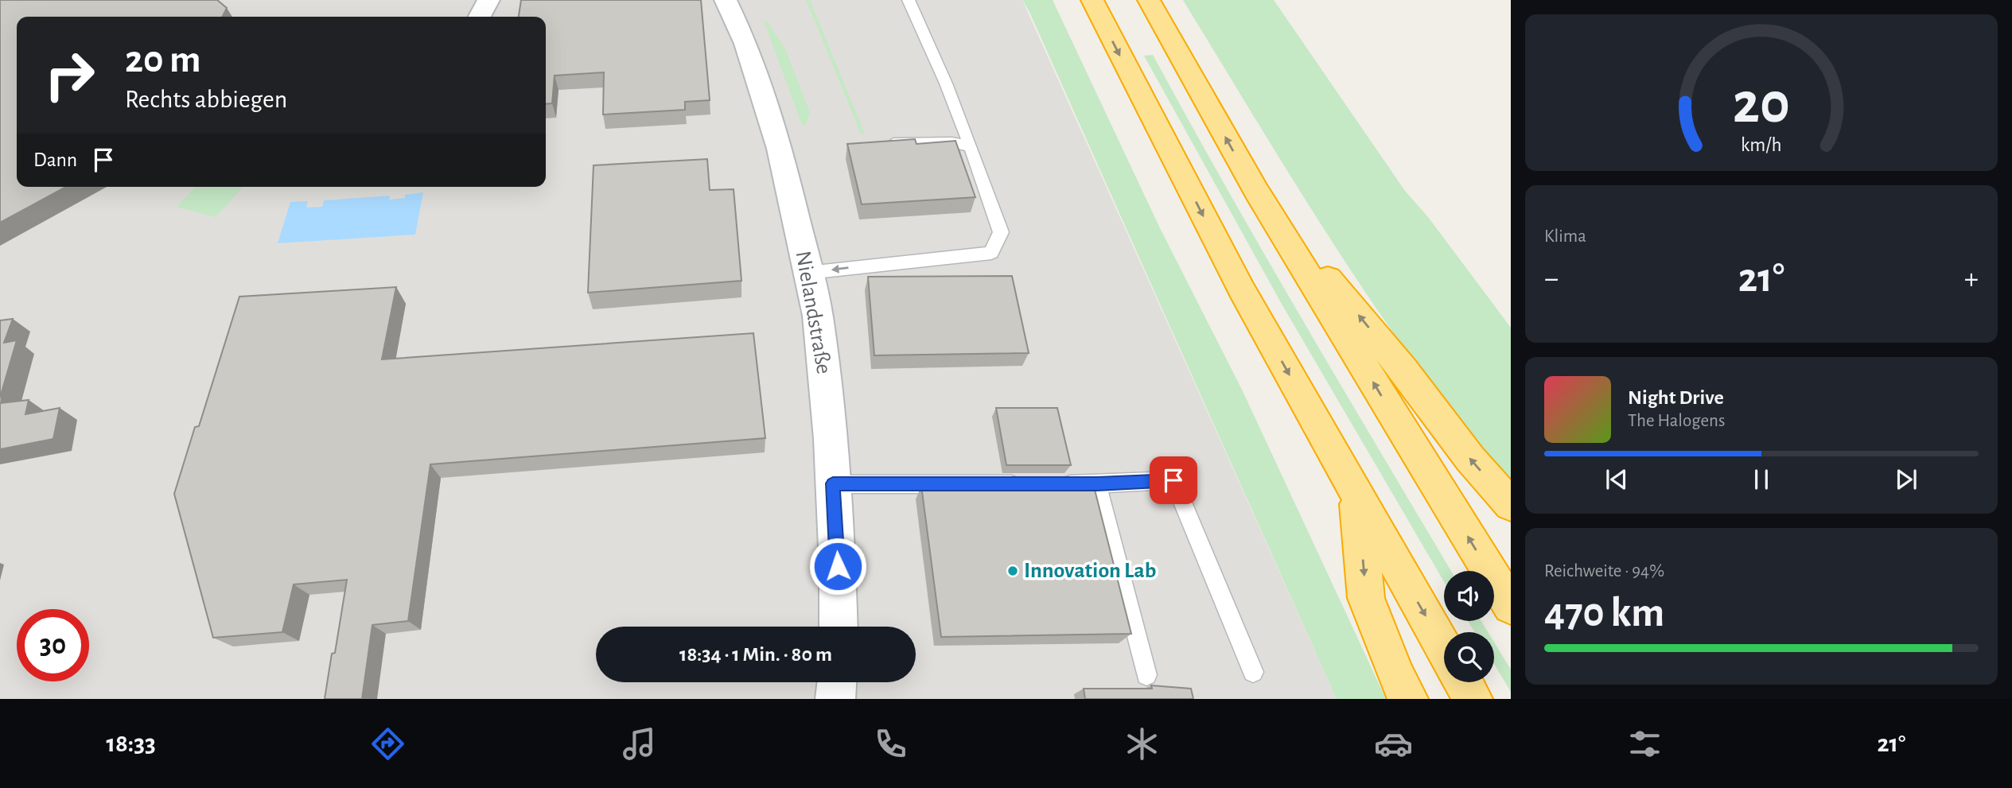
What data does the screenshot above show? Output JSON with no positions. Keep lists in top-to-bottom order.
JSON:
{
  "streets": {
    "street": ["Nielandstraße"]
  },
  "places": ["Innovation Lab"],
  "page": {
    "turn": ["20 m", "Rechts abbiegen"],
    "then": "Dann",
    "tile": [
      "Klima",
      ["Reichweite · 94%", "470 km"]
    ],
    "heat": ["−", "21°", "+"],
    "song": ["Night Drive", "The Halogens"],
    "limit": "30",
    "trip": "18:34 · 1 Min. · 80 m",
    "tabs": ["18:33", "21°"],
    "gauge": ["20", "km/h"]
  }
}
